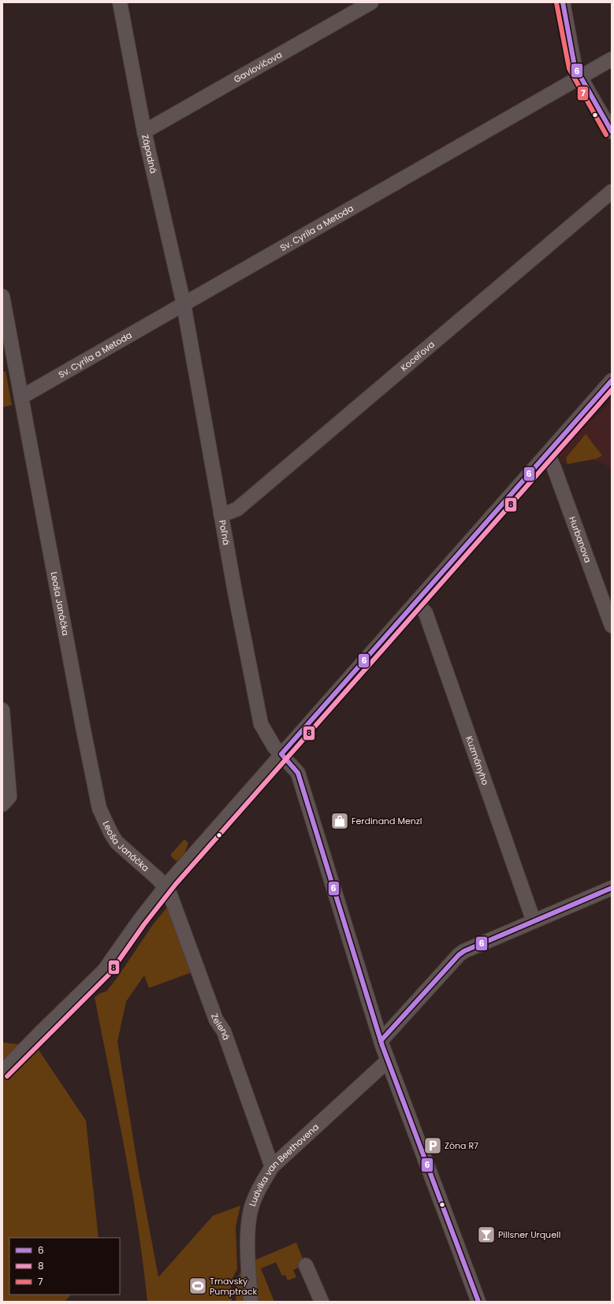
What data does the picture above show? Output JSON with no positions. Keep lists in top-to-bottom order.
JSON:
{
  "streets": {
    "street": [
      "Gavlovičova",
      "Západná",
      "Sv. Cyrila a Metoda",
      "Koceľova",
      "Poľná",
      "Hurbanova",
      "Leoša Janáčka",
      "Kuzmányho",
      "Zelená",
      "Ludvika van Beethovena"
    ]
  },
  "crossings": [
    ["Gavlovičova", "Západná"],
    ["Západná", "Sv. Cyrila a Metoda"],
    ["Západná", "Poľná"],
    ["Sv. Cyrila a Metoda", "Poľná"],
    ["Sv. Cyrila a Metoda", "Leoša Janáčka"],
    ["Koceľova", "Poľná"],
    ["Poľná", "Ludvika van Beethovena"],
    ["Leoša Janáčka", "Zelená"],
    ["Zelená", "Ludvika van Beethovena"]
  ],
  "places": {
    "shop": ["Ferdinand Menzl"],
    "parking": ["Zóna R7"],
    "bar": ["Pillsner Urquell"],
    "sports": ["Trnavský Pumptrack"]
  },
  "lines": ["transit line 6", "transit line 7", "transit line 8"],
  "legend": ["6", "8", "7"]
}
